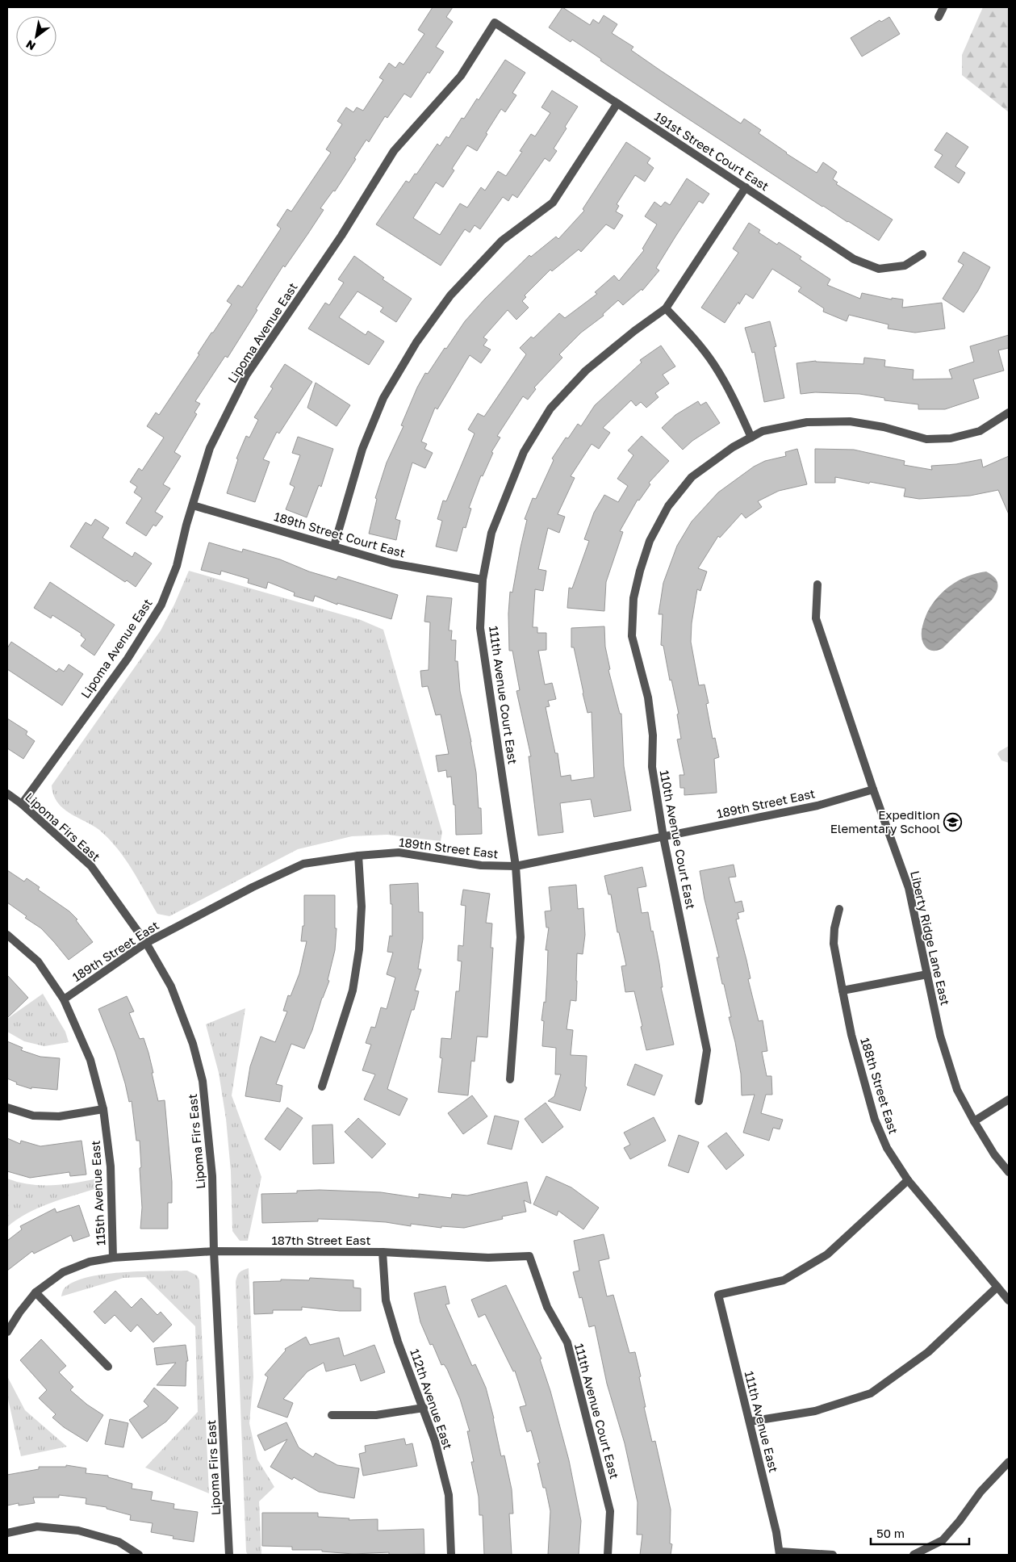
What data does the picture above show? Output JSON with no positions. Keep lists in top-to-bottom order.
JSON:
{
  "streets": {
    "street": [
      "191st Street Court East",
      "Lipoma Avenue East",
      "189th Street Court East",
      "111th Avenue Court East",
      "189th Street East",
      "Lipoma Firs East",
      "110th Avenue Court East",
      "Liberty Ridge Lane East",
      "188th Street East",
      "115th Avenue East",
      "187th Street East",
      "112th Avenue East",
      "111th Avenue East"
    ]
  },
  "crossings": [
    ["191st Street Court East", "Lipoma Avenue East"],
    ["191st Street Court East", "111th Avenue Court East"],
    ["Lipoma Avenue East", "189th Street Court East"],
    ["Lipoma Avenue East", "Lipoma Firs East"],
    ["189th Street Court East", "111th Avenue Court East"],
    ["111th Avenue Court East", "189th Street East"],
    ["111th Avenue Court East", "187th Street East"],
    ["189th Street East", "Lipoma Firs East"],
    ["189th Street East", "110th Avenue Court East"],
    ["189th Street East", "Liberty Ridge Lane East"],
    ["189th Street East", "115th Avenue East"],
    ["Lipoma Firs East", "187th Street East"],
    ["188th Street East", "111th Avenue East"],
    ["115th Avenue East", "187th Street East"],
    ["187th Street East", "112th Avenue East"]
  ],
  "places": {
    "school or university": ["Expedition Elementary School"]
  },
  "scale_bar": "50 m",
  "north": "bottom left"
}
